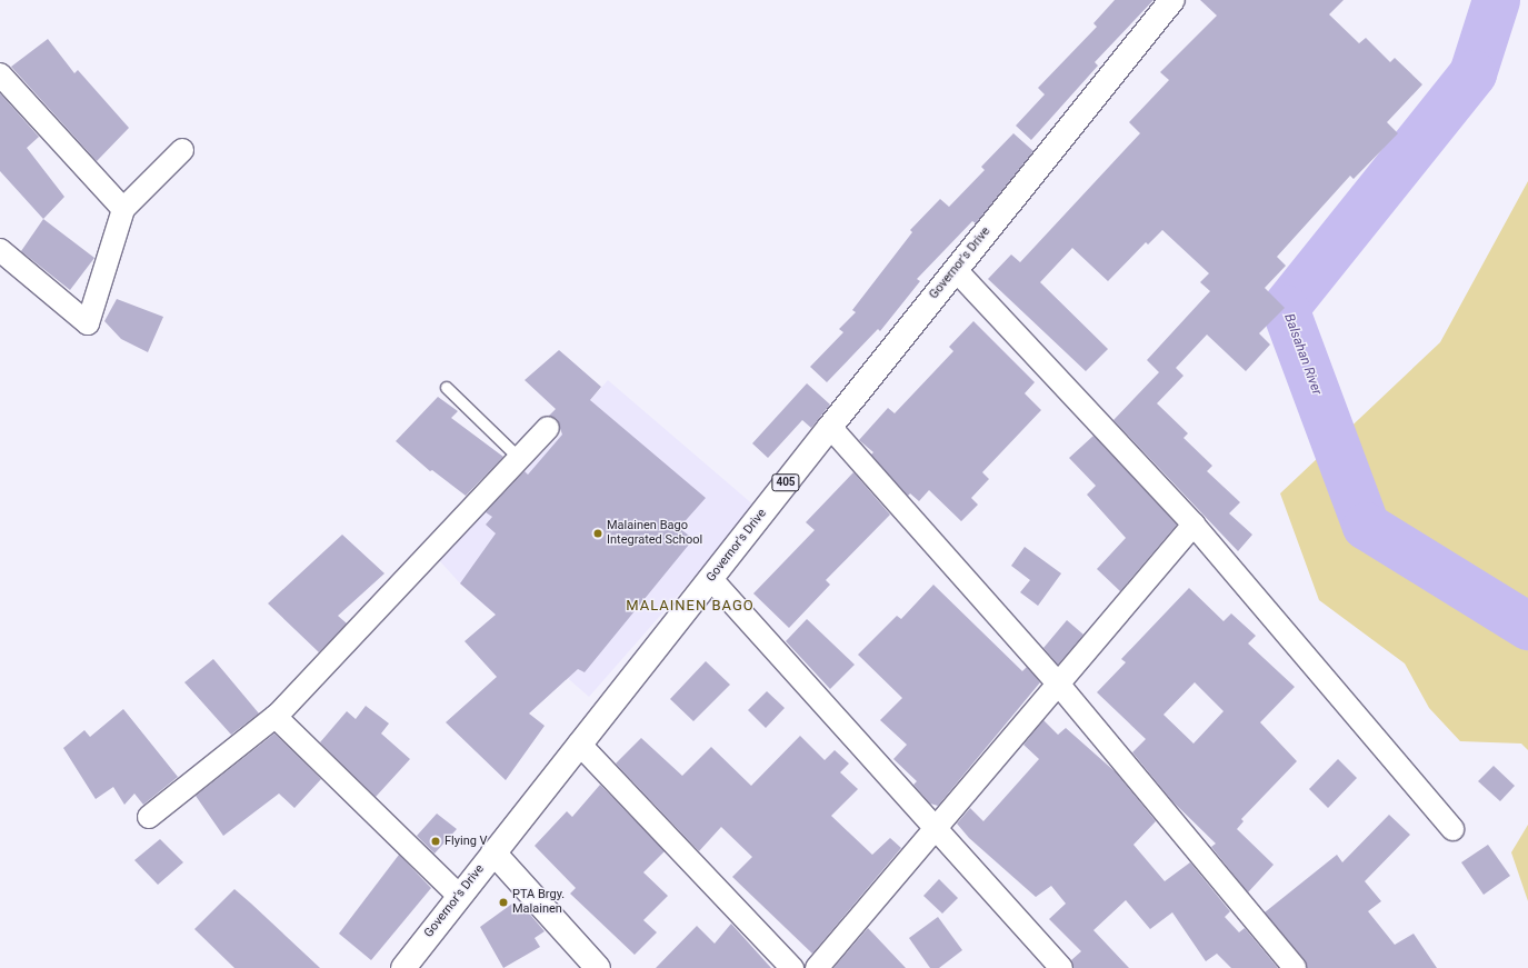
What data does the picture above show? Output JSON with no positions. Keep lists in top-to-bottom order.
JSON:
{
  "streets": {
    "main road": ["Governor's Drive", "405"]
  },
  "districts": ["MALAINEN BAGO"],
  "water": ["Balsahan River"],
  "places": ["Malainen Bago Integrated School", "Flying V", "PTA Brgy. Malainen"]
}
